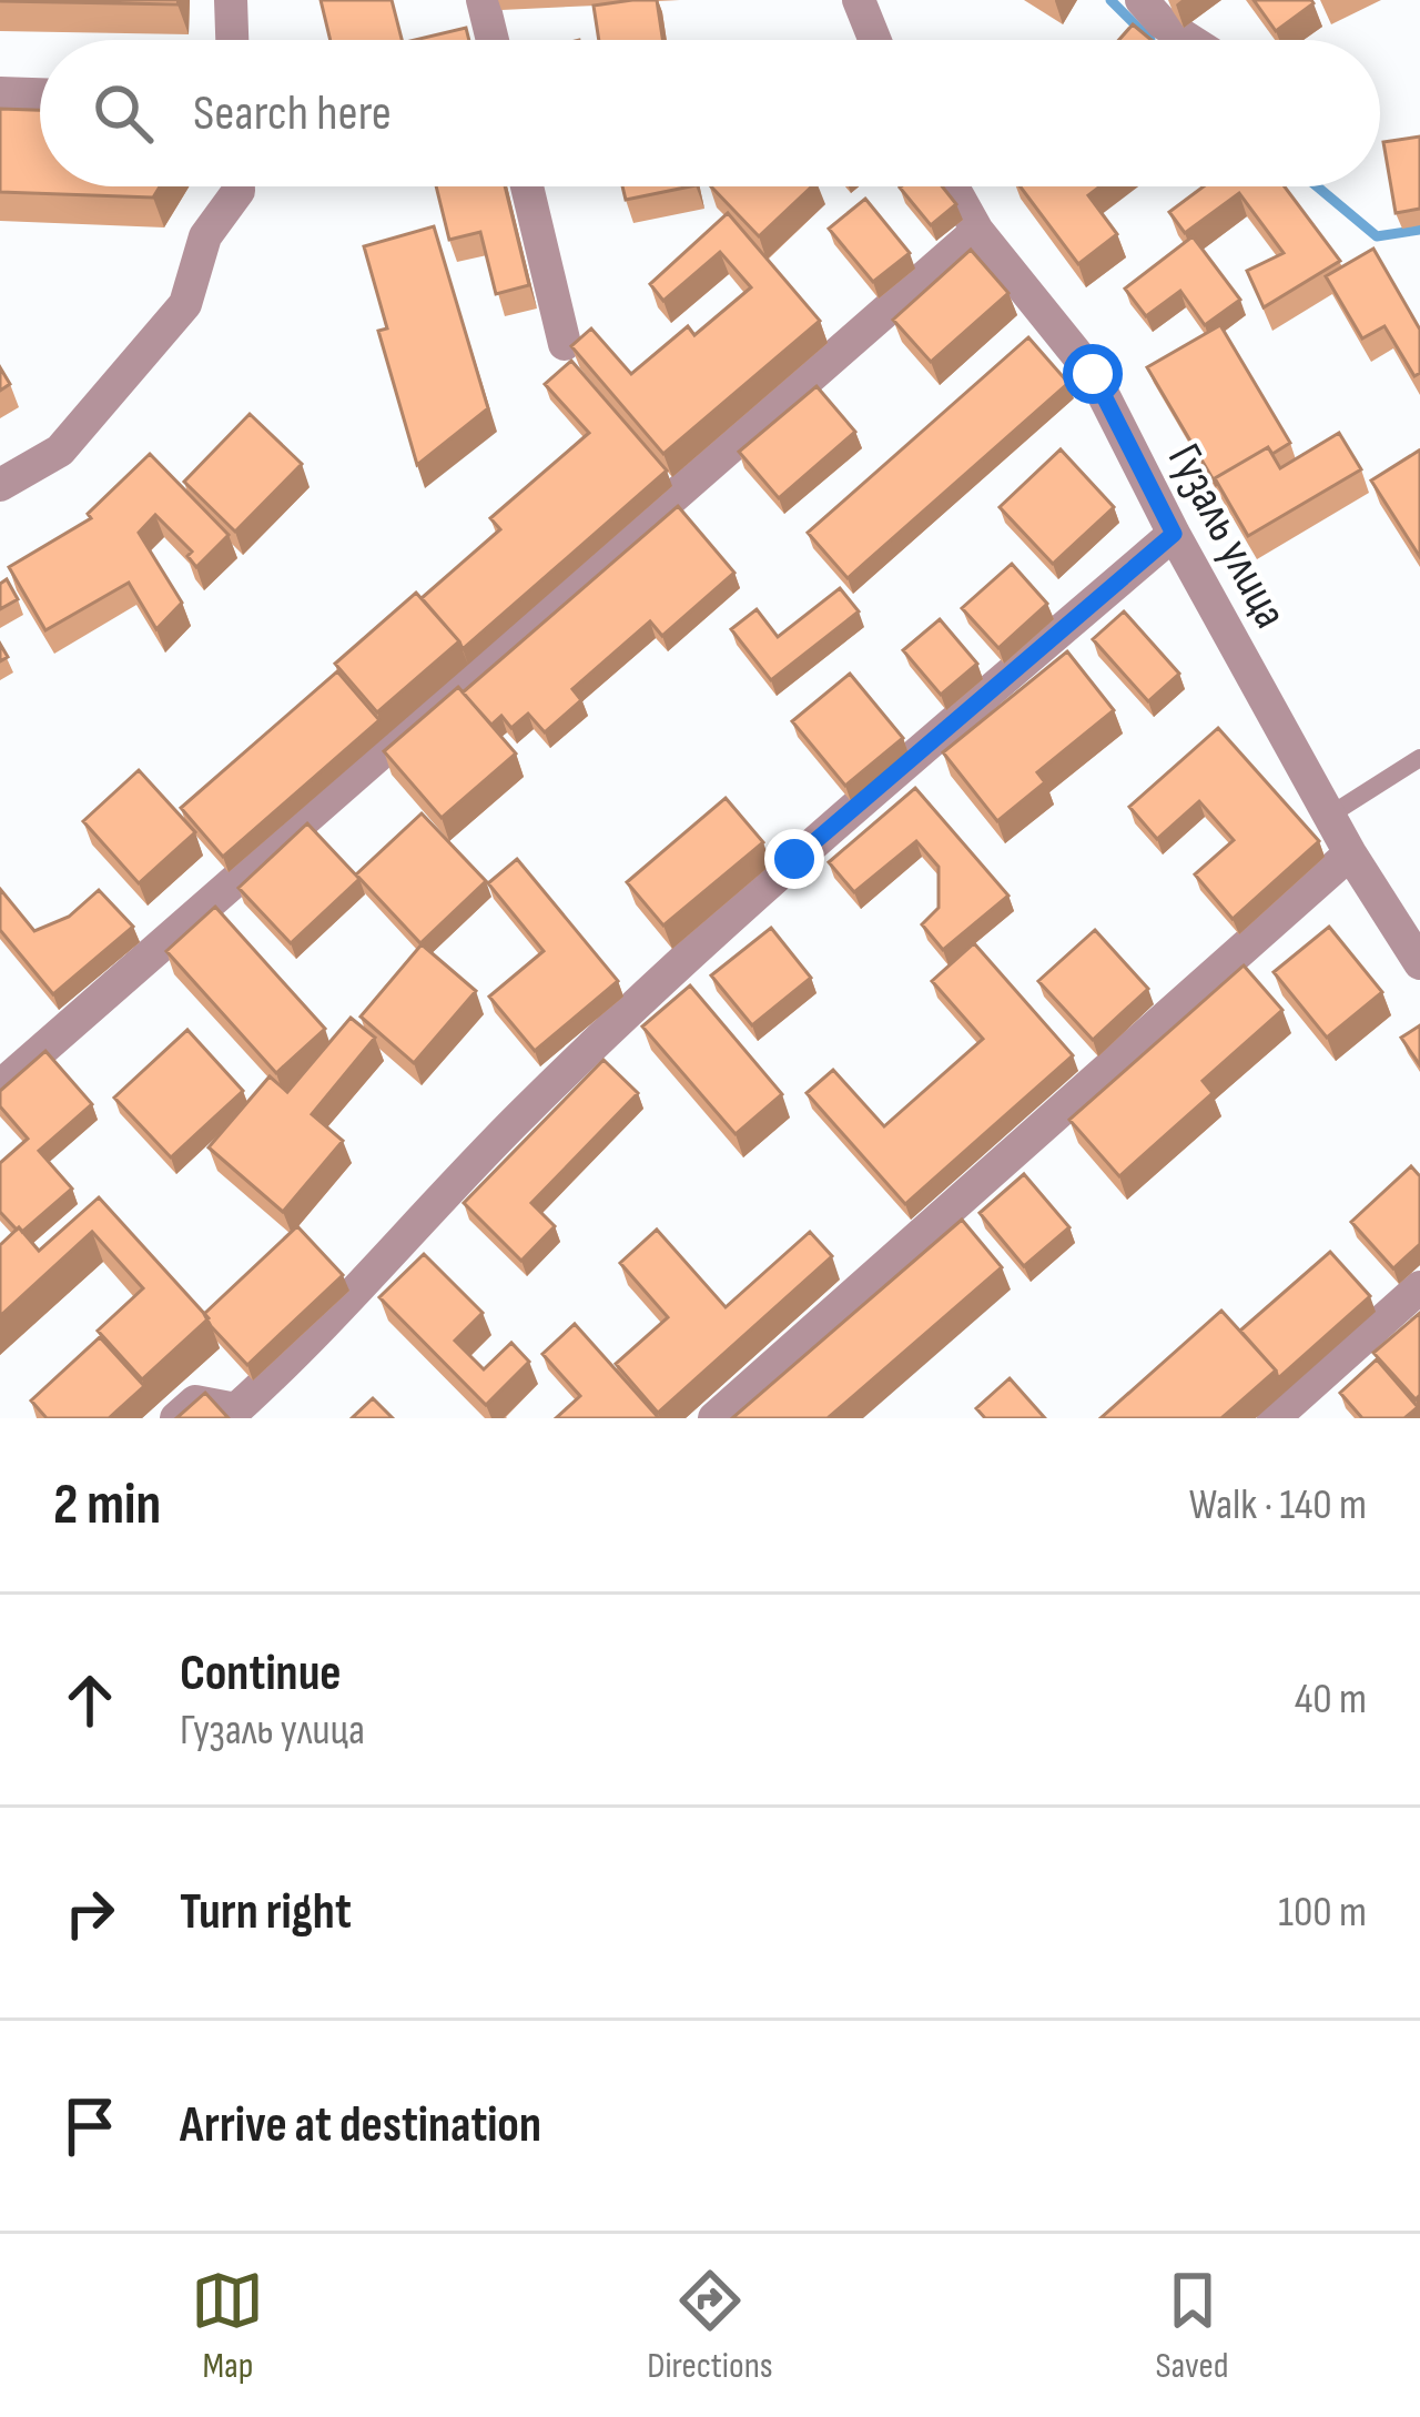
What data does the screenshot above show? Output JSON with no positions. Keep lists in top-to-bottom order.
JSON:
{
  "streets": {
    "street": ["Гузаль улица"]
  },
  "page": {
    "search": "Search here",
    "heading": ["2 min", "Walk · 140 m"],
    "list": [
      ["Continue", "Гузаль улица", "40 m"],
      ["Turn right", "100 m"],
      "Arrive at destination"
    ],
    "nav": ["Map", "Directions", "Saved"]
  }
}
